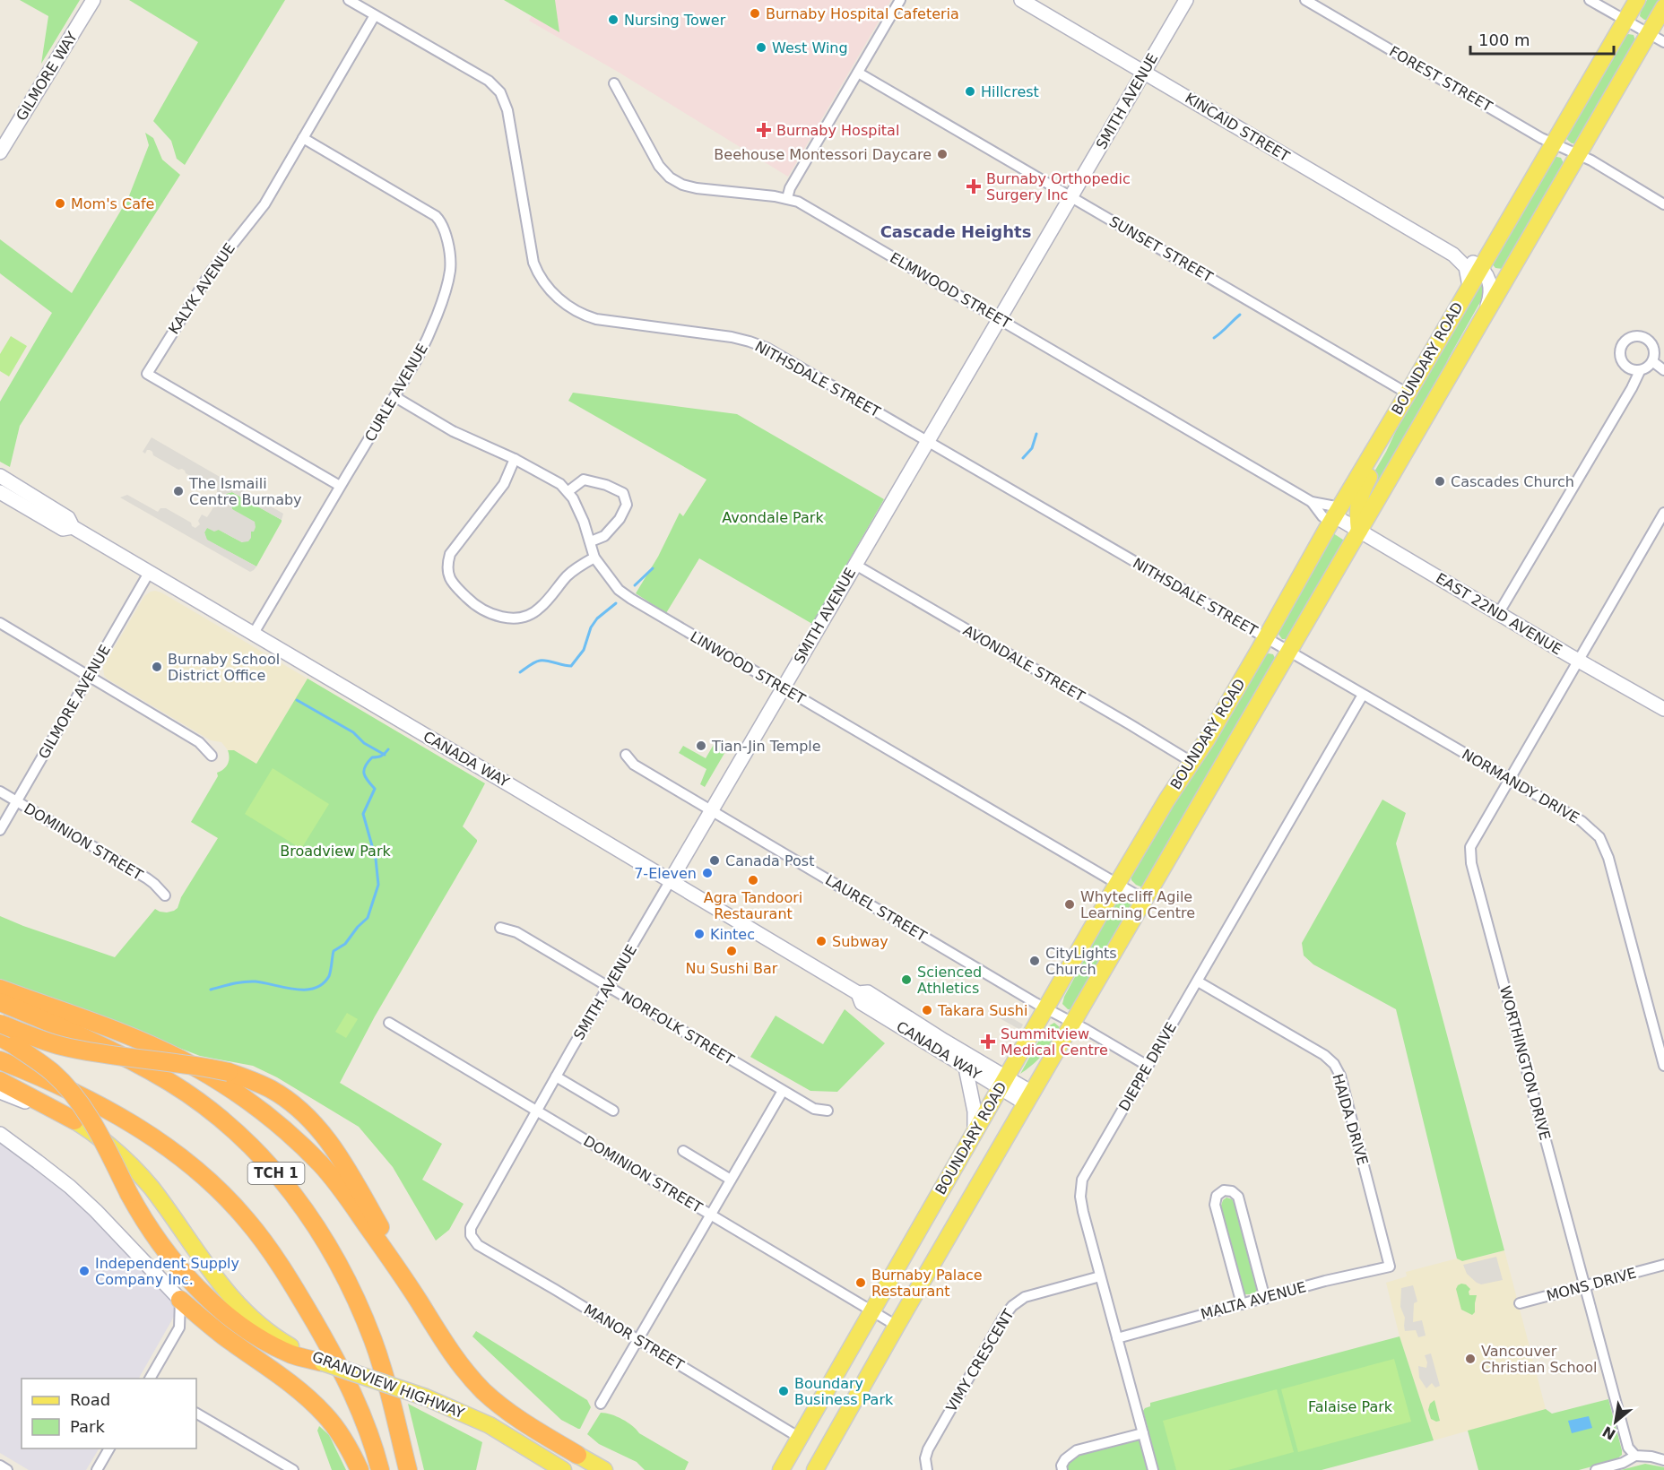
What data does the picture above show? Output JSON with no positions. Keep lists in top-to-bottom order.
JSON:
{
  "streets": {
    "highway": ["TCH 1"],
    "main road": ["BOUNDARY ROAD", "GRANDVIEW HIGHWAY"],
    "street": [
      "GILMORE WAY",
      "FOREST STREET",
      "SMITH AVENUE",
      "KINCAID STREET",
      "SUNSET STREET",
      "KALYK AVENUE",
      "ELMWOOD STREET",
      "NITHSDALE STREET",
      "CURLE AVENUE",
      "EAST 22ND AVENUE",
      "AVONDALE STREET",
      "LINWOOD STREET",
      "GILMORE AVENUE",
      "CANADA WAY",
      "NORMANDY DRIVE",
      "DOMINION STREET",
      "LAUREL STREET",
      "NORFOLK STREET",
      "WORTHINGTON DRIVE",
      "DIEPPE DRIVE",
      "HAIDA DRIVE",
      "MONS DRIVE",
      "MALTA AVENUE",
      "MANOR STREET",
      "VIMY CRESCENT"
    ]
  },
  "crossings": [
    ["FOREST STREET", "BOUNDARY ROAD"],
    ["SMITH AVENUE", "KINCAID STREET"],
    ["SMITH AVENUE", "SUNSET STREET"],
    ["SMITH AVENUE", "ELMWOOD STREET"],
    ["SMITH AVENUE", "NITHSDALE STREET"],
    ["SMITH AVENUE", "AVONDALE STREET"],
    ["SMITH AVENUE", "LINWOOD STREET"],
    ["SMITH AVENUE", "CANADA WAY"],
    ["SMITH AVENUE", "DOMINION STREET"],
    ["SMITH AVENUE", "LAUREL STREET"],
    ["SMITH AVENUE", "NORFOLK STREET"],
    ["SMITH AVENUE", "MANOR STREET"],
    ["KINCAID STREET", "BOUNDARY ROAD"],
    ["SUNSET STREET", "BOUNDARY ROAD"],
    ["KALYK AVENUE", "NITHSDALE STREET"],
    ["KALYK AVENUE", "CURLE AVENUE"],
    ["ELMWOOD STREET", "BOUNDARY ROAD"],
    ["ELMWOOD STREET", "EAST 22ND AVENUE"],
    ["BOUNDARY ROAD", "NITHSDALE STREET"],
    ["BOUNDARY ROAD", "EAST 22ND AVENUE"],
    ["BOUNDARY ROAD", "AVONDALE STREET"],
    ["BOUNDARY ROAD", "LINWOOD STREET"],
    ["BOUNDARY ROAD", "CANADA WAY"],
    ["BOUNDARY ROAD", "NORMANDY DRIVE"],
    ["BOUNDARY ROAD", "DOMINION STREET"],
    ["BOUNDARY ROAD", "LAUREL STREET"],
    ["BOUNDARY ROAD", "MANOR STREET"],
    ["NITHSDALE STREET", "NORMANDY DRIVE"],
    ["CURLE AVENUE", "CANADA WAY"],
    ["EAST 22ND AVENUE", "WORTHINGTON DRIVE"],
    ["GILMORE AVENUE", "CANADA WAY"],
    ["GILMORE AVENUE", "DOMINION STREET"],
    ["NORMANDY DRIVE", "WORTHINGTON DRIVE"],
    ["NORMANDY DRIVE", "DIEPPE DRIVE"],
    ["LAUREL STREET", "DIEPPE DRIVE"],
    ["WORTHINGTON DRIVE", "MONS DRIVE"],
    ["DIEPPE DRIVE", "HAIDA DRIVE"],
    ["DIEPPE DRIVE", "MALTA AVENUE"],
    ["DIEPPE DRIVE", "VIMY CRESCENT"],
    ["HAIDA DRIVE", "MALTA AVENUE"]
  ],
  "districts": ["Cascade Heights"],
  "parks": ["Avondale Park", "Broadview Park", "Falaise Park"],
  "places": {
    "other": [
      "Burnaby Hospital Cafeteria",
      "Nursing Tower",
      "West Wing",
      "Hillcrest",
      "Beehouse Montessori Daycare",
      "Mom's Cafe",
      "Cascades Church",
      "The Ismaili Centre Burnaby",
      "Burnaby School District Office",
      "Tian-Jin Temple",
      "Canada Post",
      "7-Eleven",
      "Agra Tandoori Restaurant",
      "Whytecliff Agile Learning Centre",
      "Kintec",
      "Subway",
      "Nu Sushi Bar",
      "CityLights Church",
      "Scienced Athletics",
      "Takara Sushi",
      "Independent Supply Company Inc.",
      "Burnaby Palace Restaurant",
      "Vancouver Christian School",
      "Boundary Business Park"
    ],
    "health": ["Burnaby Hospital", "Burnaby Orthopedic Surgery Inc", "Summitview Medical Centre"]
  },
  "legend": ["Road", "Park"],
  "scale_bar": "100 m",
  "north": "bottom left"
}
